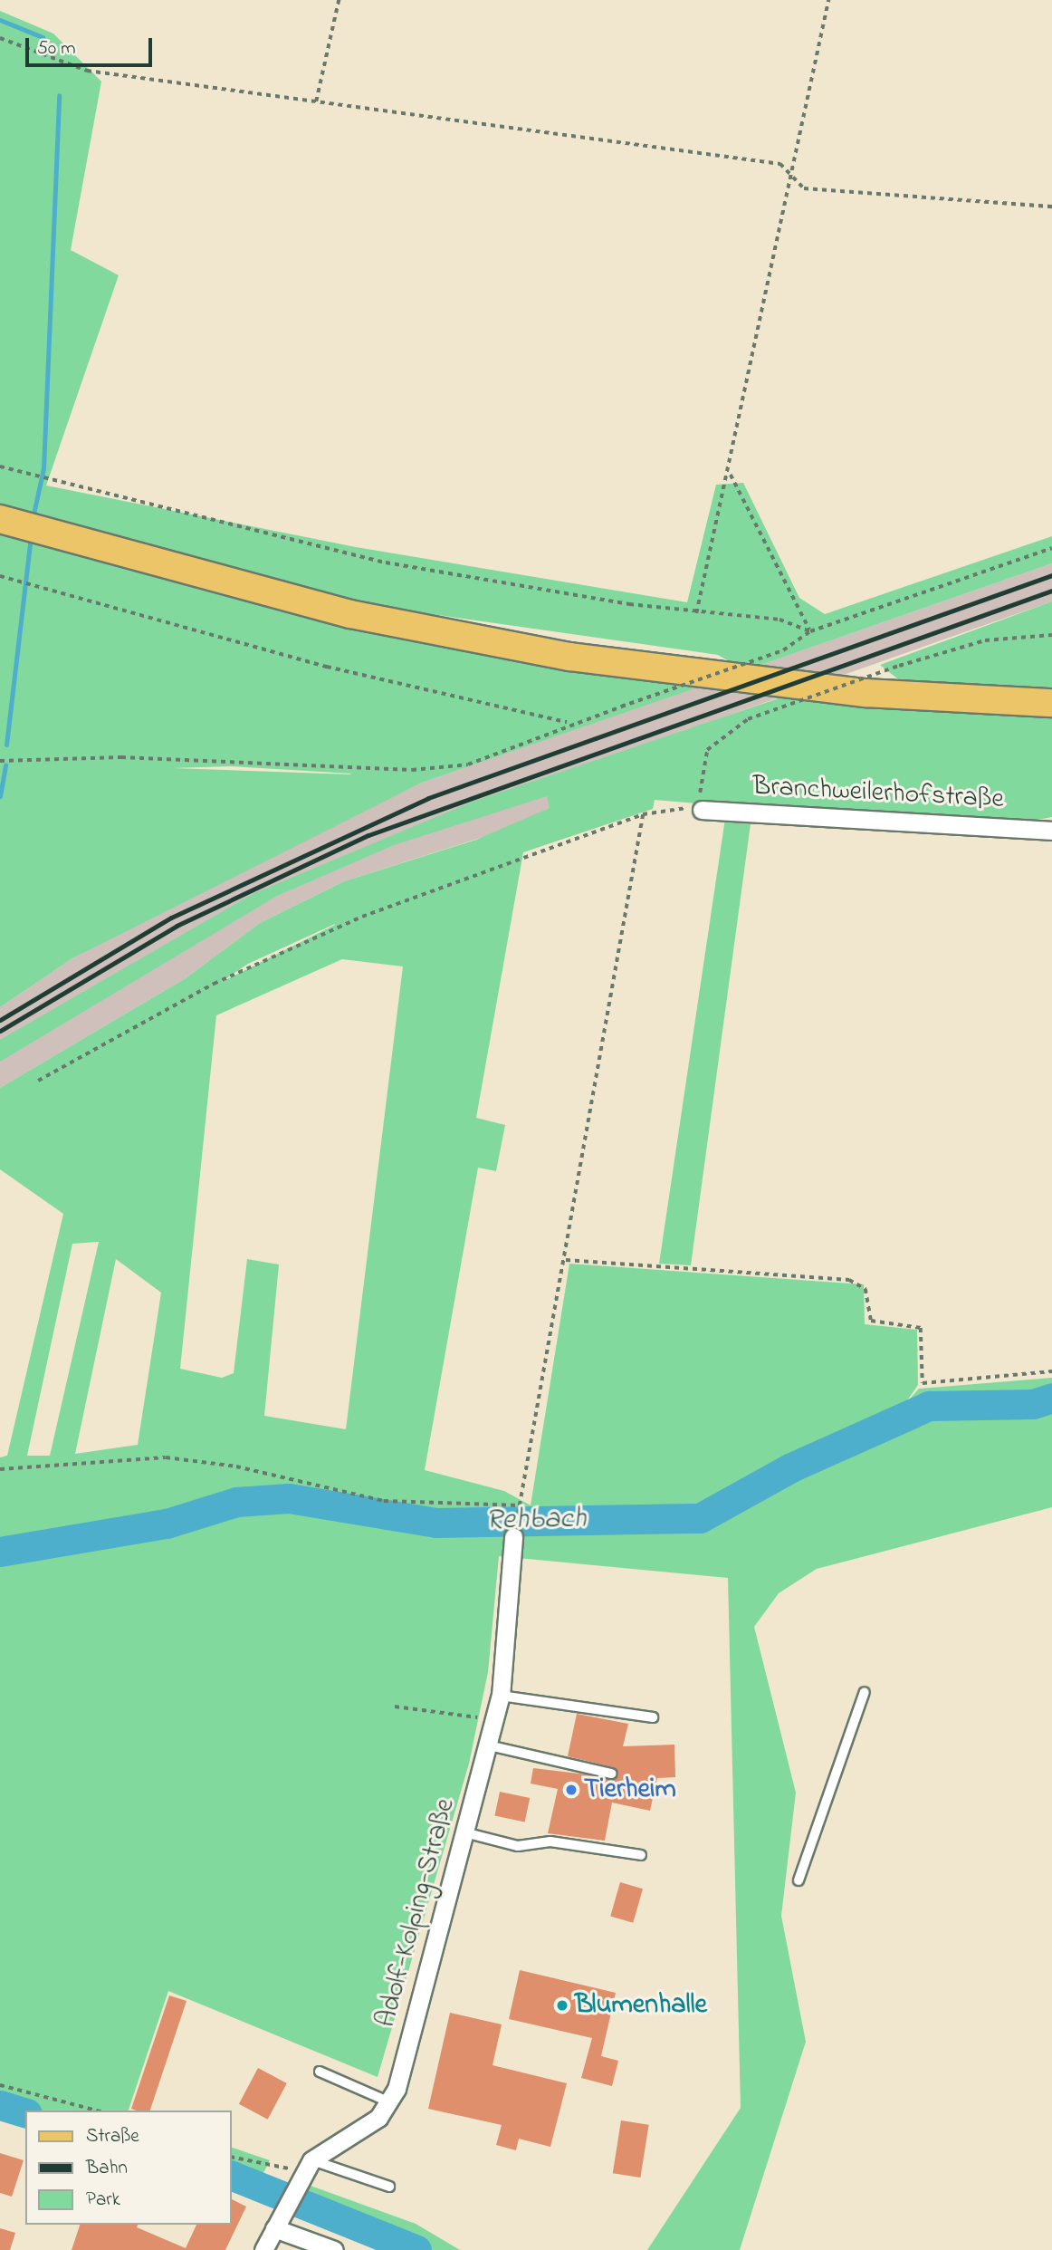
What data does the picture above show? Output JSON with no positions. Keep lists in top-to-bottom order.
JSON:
{
  "streets": {
    "street": ["Branchweilerhofstraße", "Adolf-Kolping-Straße"]
  },
  "water": ["Rehbach"],
  "places": ["Tierheim", "Blumenhalle"],
  "legend": ["Straße", "Bahn", "Park"],
  "scale_bar": "50 m"
}
